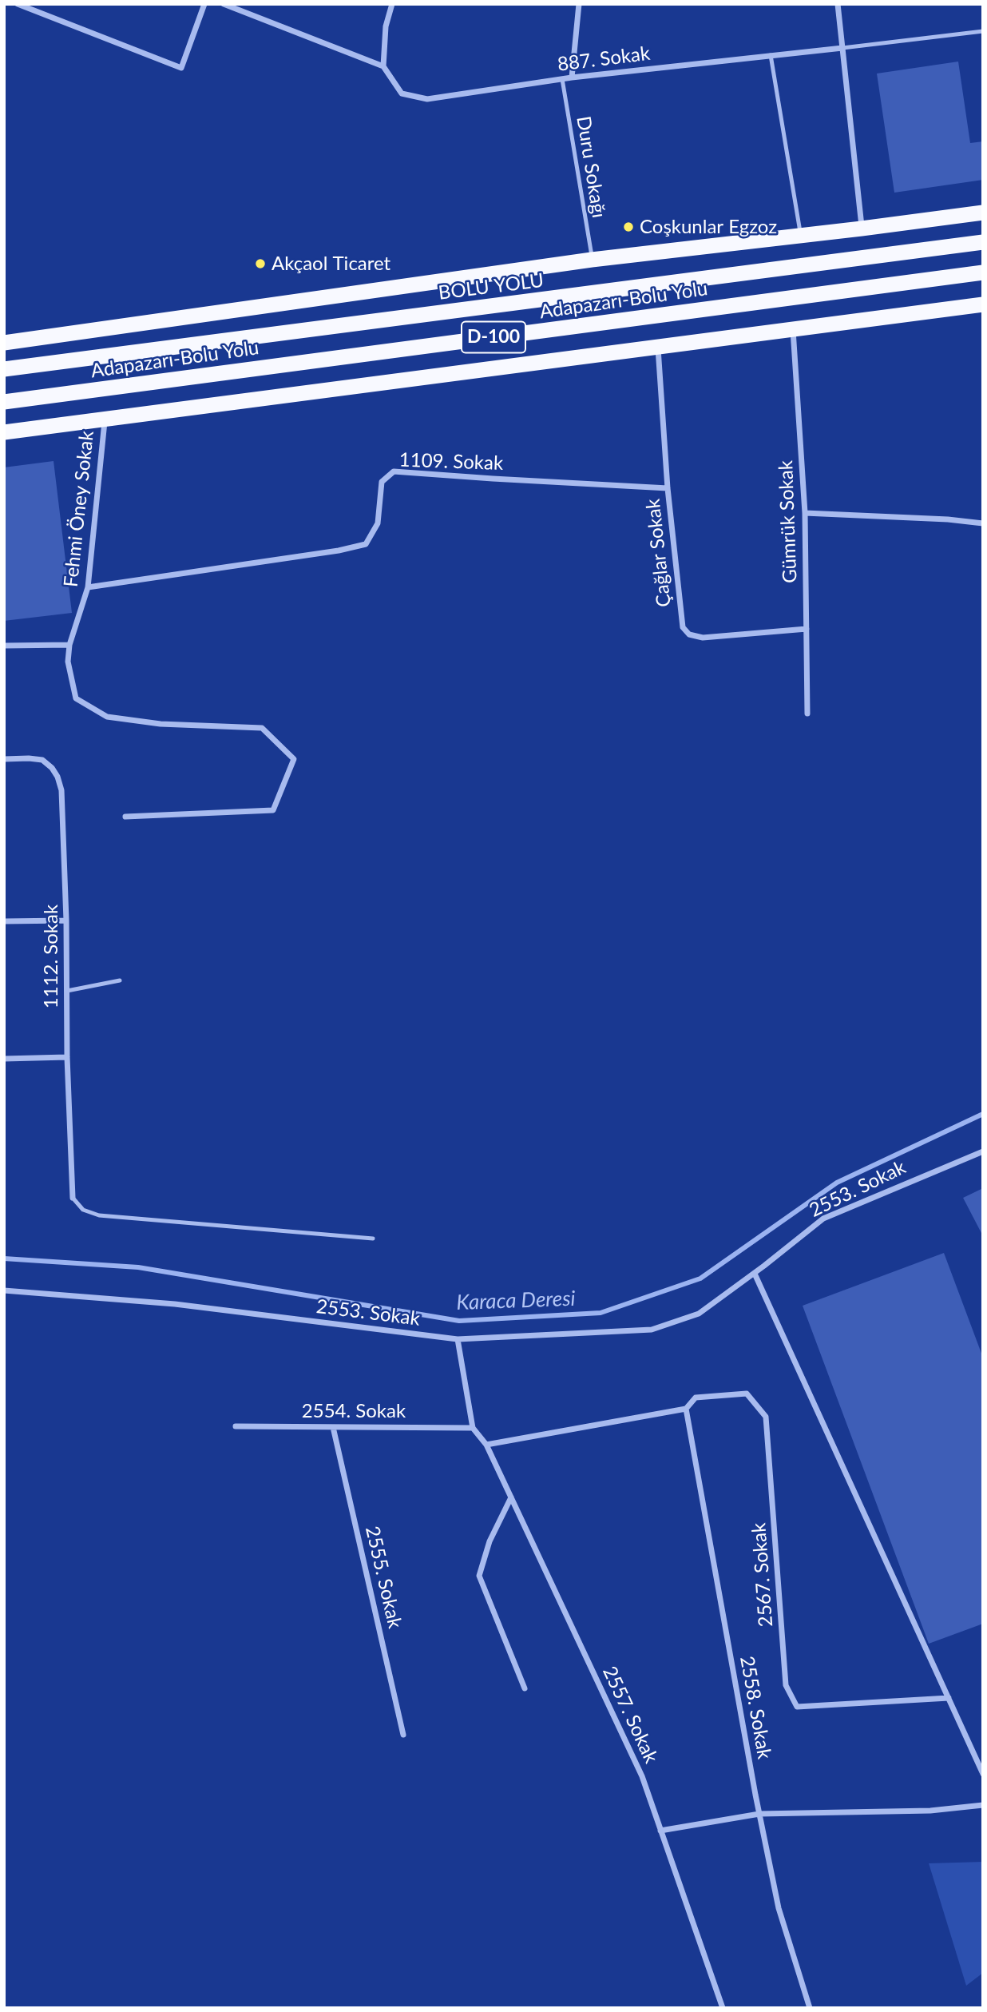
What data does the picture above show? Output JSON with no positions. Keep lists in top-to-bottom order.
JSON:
{
  "streets": {
    "highway": ["BOLU YOLU", "Adapazarı-Bolu Yolu", "D-100"],
    "street": [
      "887. Sokak",
      "1109. Sokak",
      "Fehmi Öney Sokak",
      "Gümrük Sokak",
      "Çağlar Sokak",
      "1112. Sokak",
      "2553. Sokak",
      "2554. Sokak",
      "2567. Sokak",
      "2555. Sokak",
      "2558. Sokak",
      "2557. Sokak"
    ],
    "lane": ["Duru Sokağı"]
  },
  "crossings": [
    ["887. Sokak", "Duru Sokağı"],
    ["1109. Sokak", "Fehmi Öney Sokak"],
    ["1109. Sokak", "Çağlar Sokak"],
    ["Gümrük Sokak", "Çağlar Sokak"],
    ["2554. Sokak", "2555. Sokak"],
    ["2567. Sokak", "2558. Sokak"]
  ],
  "water": ["Karaca Deresi"],
  "places": ["Coşkunlar Egzoz", "Akçaol Ticaret"]
}
